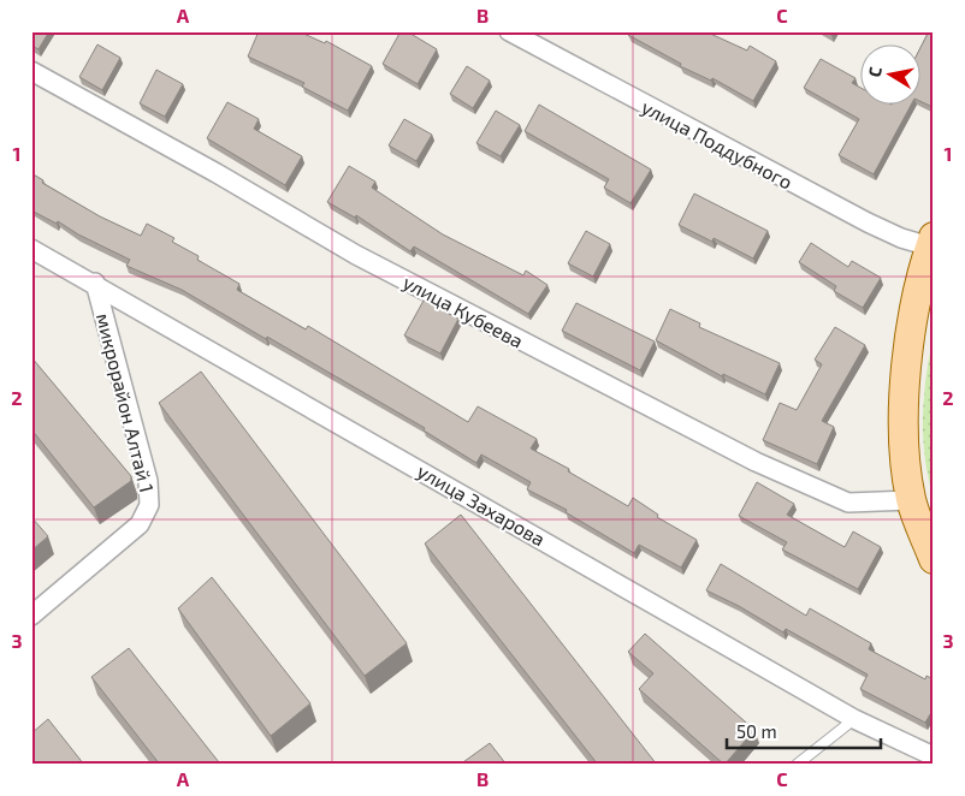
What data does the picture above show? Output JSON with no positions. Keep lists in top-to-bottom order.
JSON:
{
  "streets": {
    "street": [
      "улица Поддубного",
      "улица Кубеева",
      "микрорайон Алтай 1",
      "улица Захарова"
    ]
  },
  "crossings": [
    ["микрорайон Алтай 1", "улица Захарова"]
  ],
  "scale_bar": "50 m",
  "north": "left",
  "grid": {
    "columns": ["A", "B", "C"],
    "rows": ["1", "2", "3"]
  }
}
